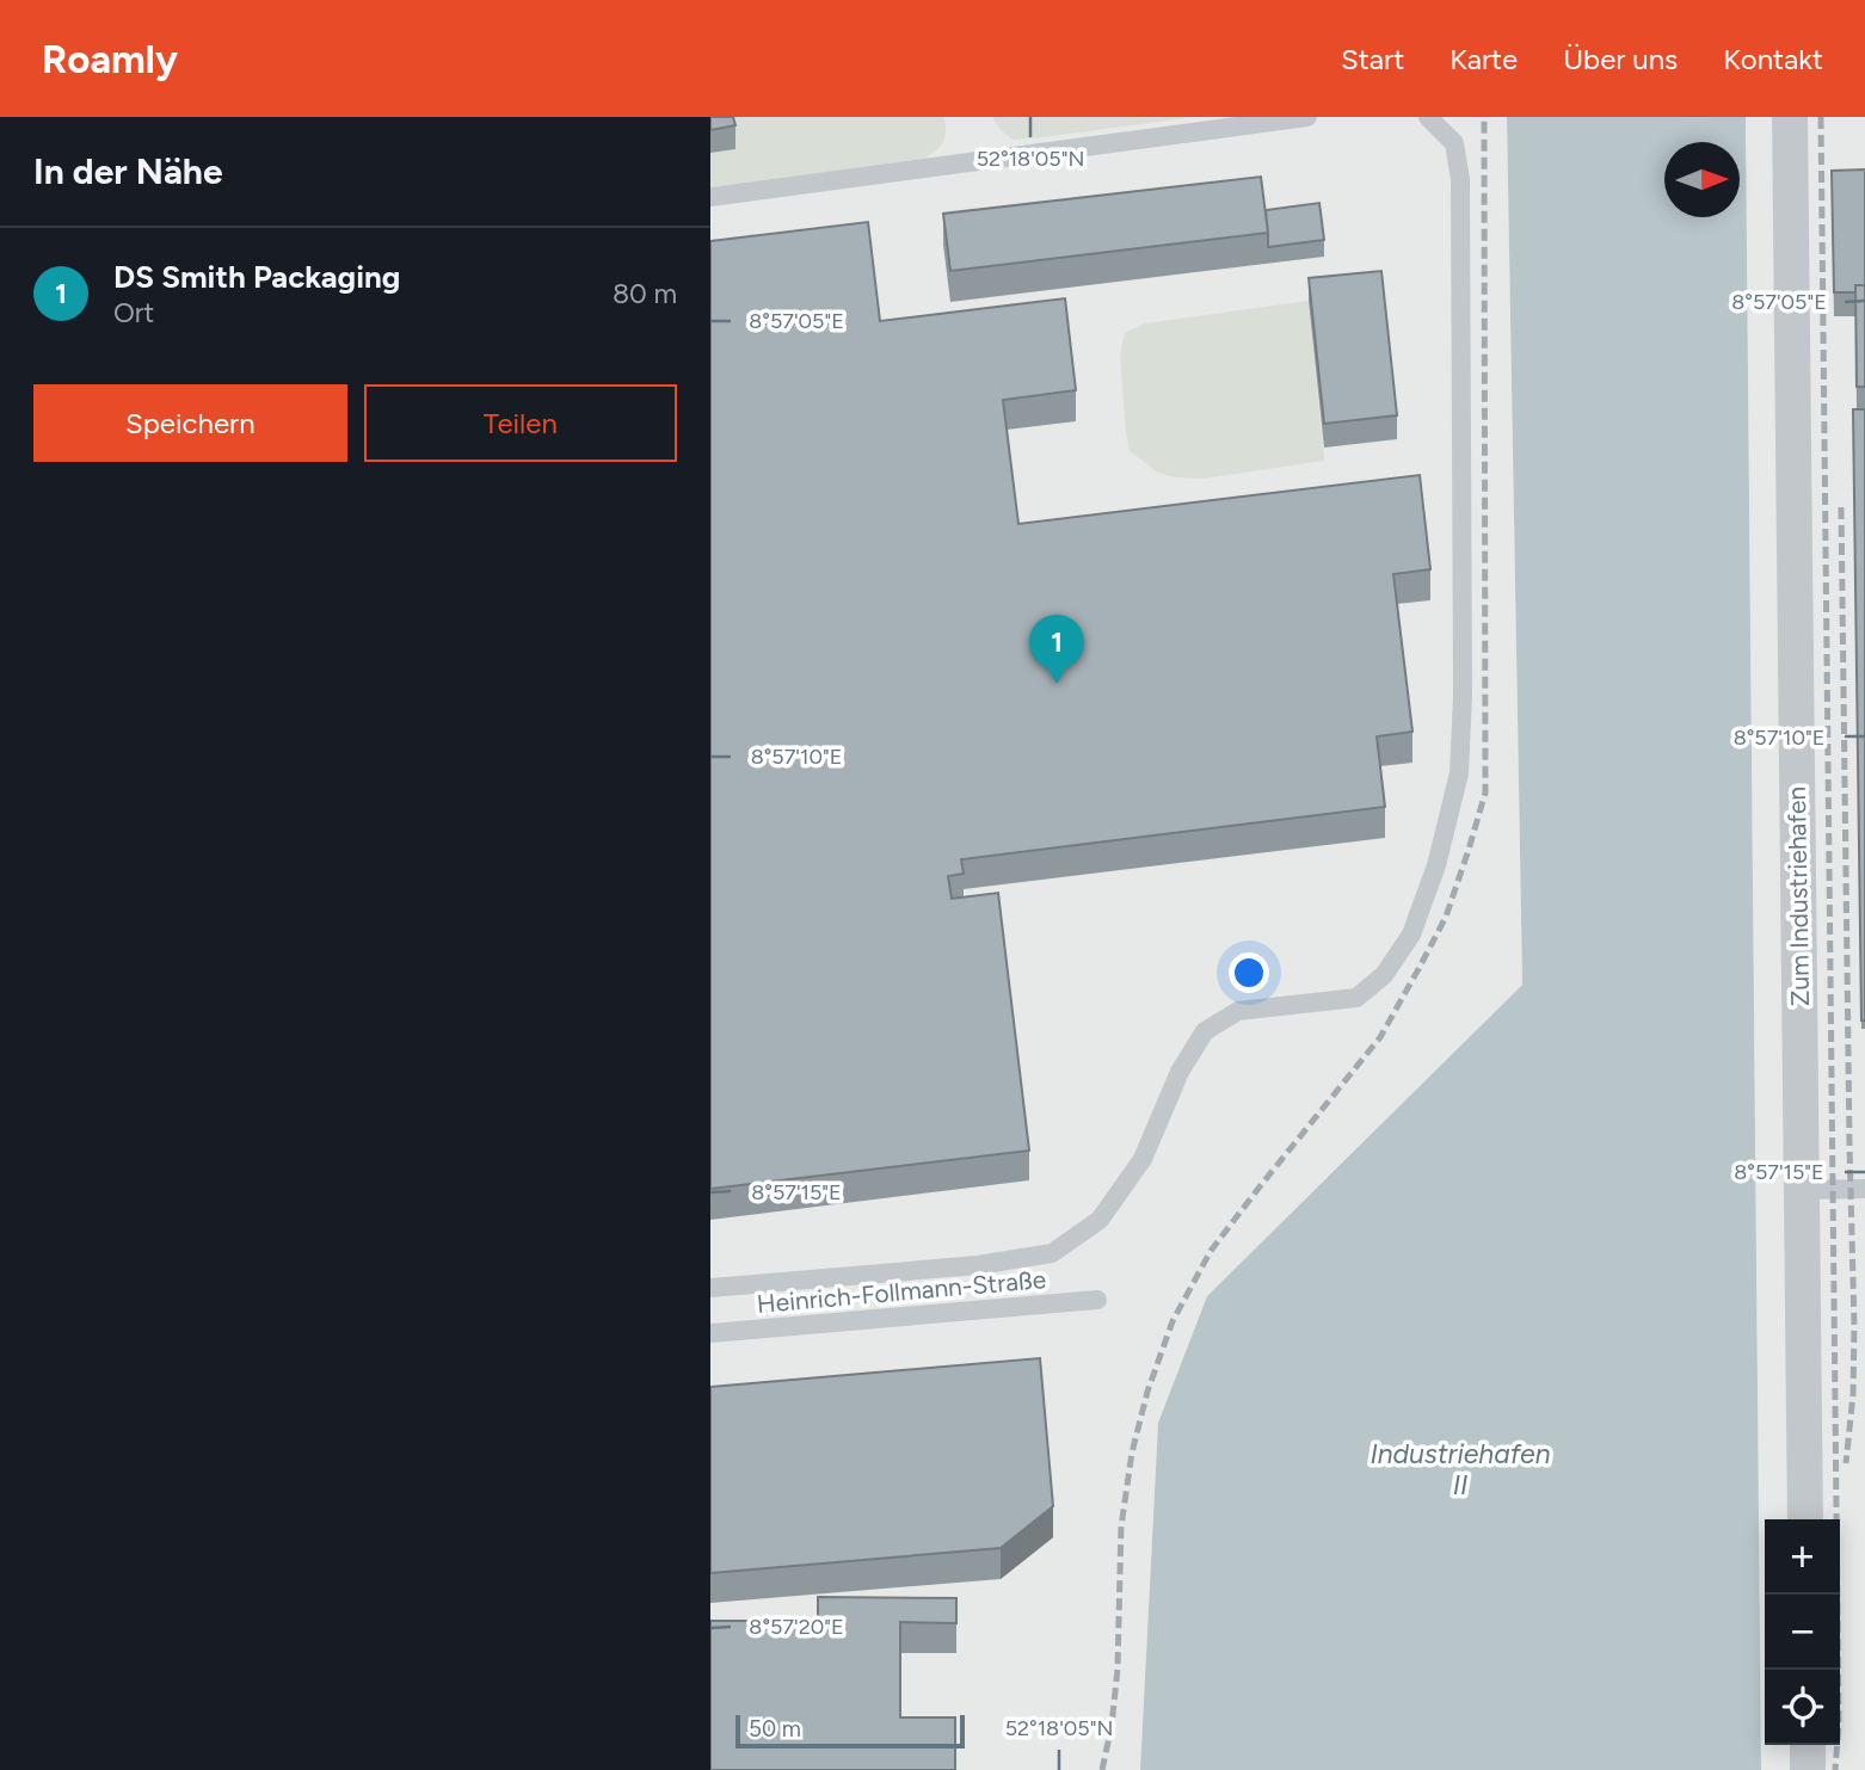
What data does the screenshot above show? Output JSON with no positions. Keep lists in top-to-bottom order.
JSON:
{
  "streets": {
    "street": ["Zum Industriehafen"],
    "lane": ["Heinrich-Follmann-Straße"]
  },
  "water": ["Industriehafen II"],
  "scale_bar": "50 m",
  "north": "right",
  "page": {
    "header": "Roamly",
    "nav": [
      "Start",
      "Karte",
      "Über uns",
      "Kontakt"
    ],
    "heading": "In der Nähe",
    "list": [
      {
        "mark": "1",
        "name": "DS Smith Packaging",
        "note": "Ort",
        "value": "80 m"
      }
    ],
    "buttons": ["Speichern", "Teilen"],
    "pins": "1",
    "map_buttons": ["+", "−"],
    "scale": "50 m"
  },
  "coordinates": [
    "52°18'05\"N",
    "8°57'05\"E",
    "8°57'10\"E",
    "8°57'15\"E",
    "8°57'20\"E"
  ]
}
